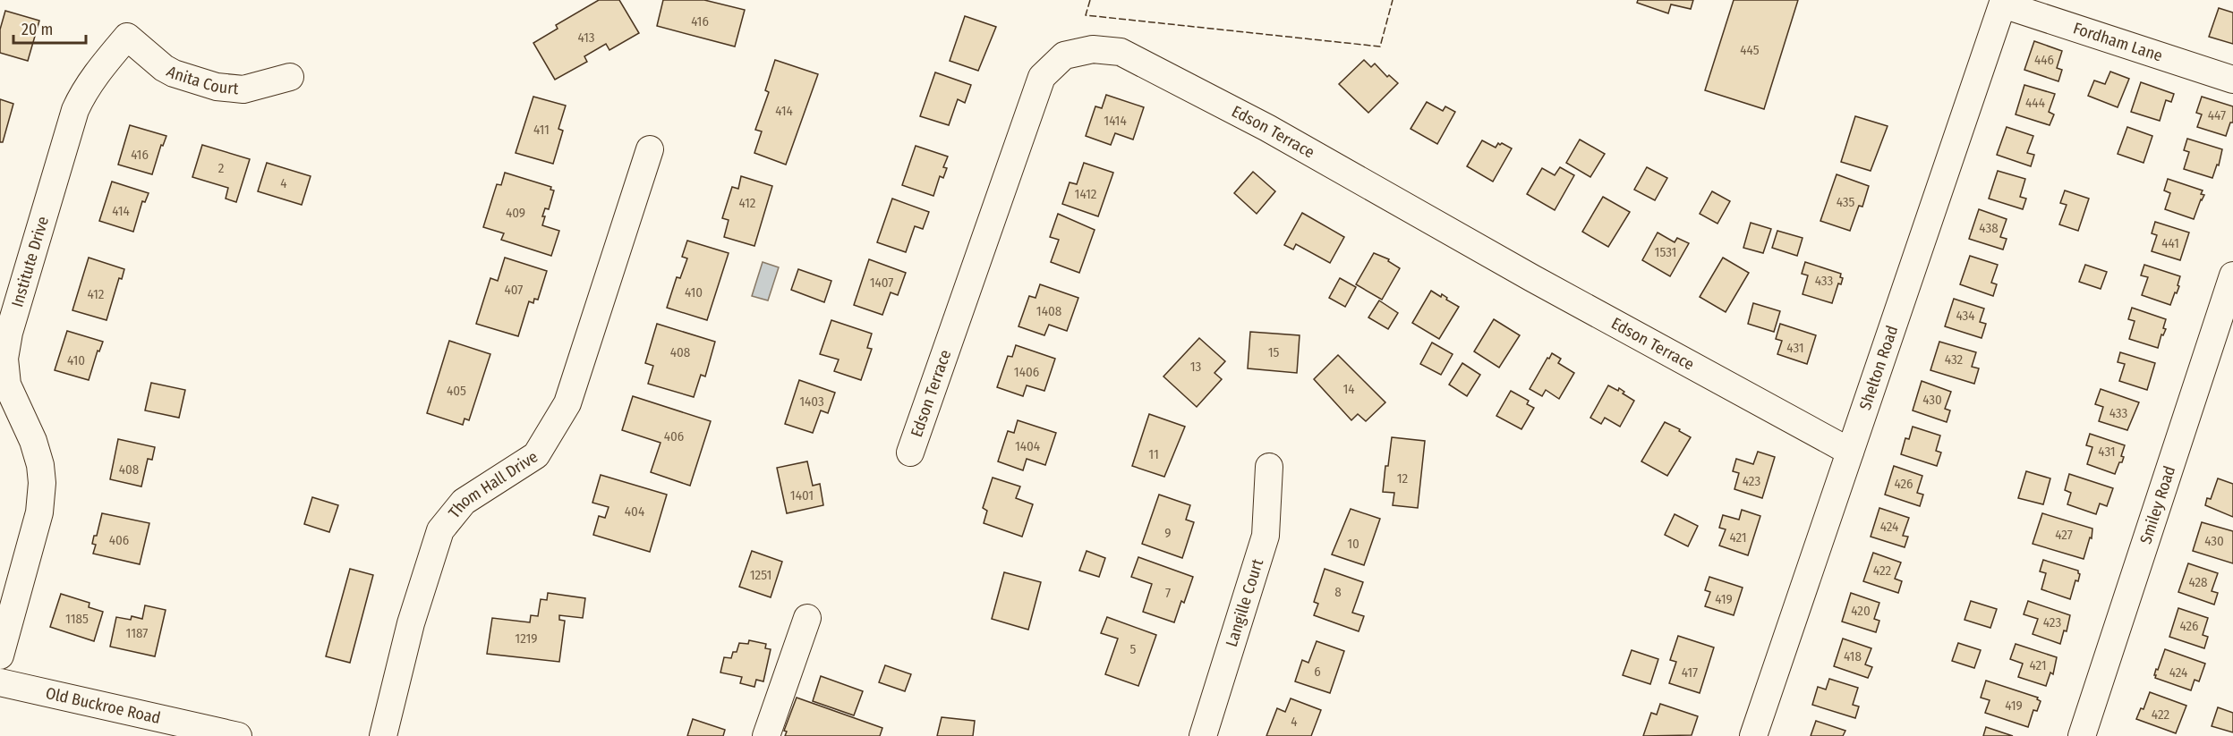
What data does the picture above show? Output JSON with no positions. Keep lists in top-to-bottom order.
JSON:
{
  "streets": {
    "street": [
      "Fordham Lane",
      "Anita Court",
      "Edson Terrace",
      "Institute Drive",
      "Shelton Road",
      "Thom Hall Drive",
      "Smiley Road",
      "Langille Court",
      "Old Buckroe Road"
    ]
  },
  "crossings": [
    ["Fordham Lane", "Shelton Road"],
    ["Anita Court", "Institute Drive"],
    ["Edson Terrace", "Shelton Road"]
  ],
  "house_numbers": [
    "416",
    "413",
    "445",
    "446",
    "444",
    "414",
    "447",
    "1414",
    "411",
    "416",
    "2",
    "4",
    "1412",
    "435",
    "412",
    "414",
    "409",
    "438",
    "441",
    "1531",
    "433",
    "1407",
    "407",
    "410",
    "412",
    "1408",
    "434",
    "431",
    "408",
    "15",
    "432",
    "410",
    "13",
    "1406",
    "14",
    "405",
    "430",
    "1403",
    "433",
    "406",
    "1404",
    "431",
    "11",
    "408",
    "12",
    "423",
    "426",
    "1401",
    "404",
    "424",
    "9",
    "427",
    "421",
    "406",
    "430",
    "10",
    "422",
    "1251",
    "428",
    "8",
    "7",
    "419",
    "420",
    "1185",
    "423",
    "426",
    "1187",
    "1219",
    "5",
    "418",
    "421",
    "6",
    "417",
    "424",
    "419",
    "422",
    "4"
  ],
  "scale_bar": "20 m"
}
